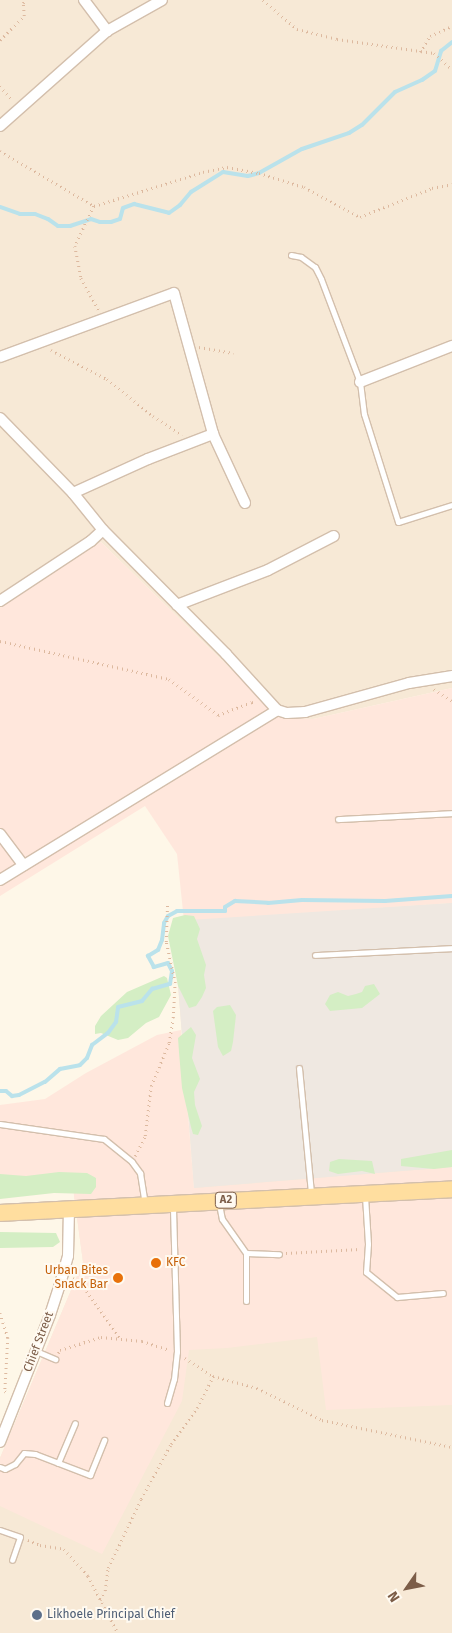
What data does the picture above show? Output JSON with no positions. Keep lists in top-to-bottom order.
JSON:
{
  "streets": {
    "main road": ["A2"],
    "street": ["Chief Street"]
  },
  "crossings": [
    ["A2", "Chief Street"]
  ],
  "places": ["KFC", "Urban Bites Snack Bar", "Likhoele Principal Chief"],
  "north": "bottom left"
}
